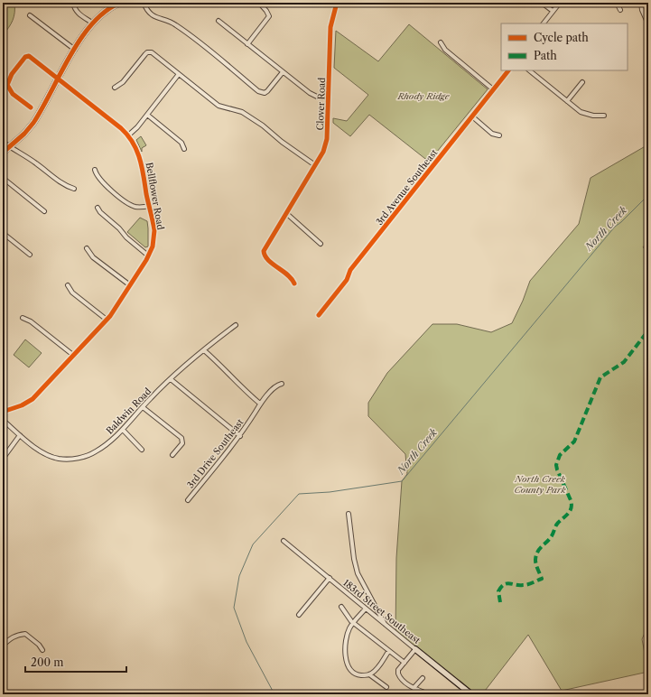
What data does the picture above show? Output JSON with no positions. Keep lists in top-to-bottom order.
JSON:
{
  "streets": {
    "street": [
      "Clover Road",
      "3rd Avenue Southeast",
      "Bellflower Road",
      "Baldwin Road",
      "3rd Drive Southeast",
      "183rd Street Southeast"
    ]
  },
  "water": ["North Creek"],
  "parks": ["Rhody Ridge", "North Creek County Park"],
  "legend": ["Cycle path", "Path"],
  "scale_bar": "200 m"
}
